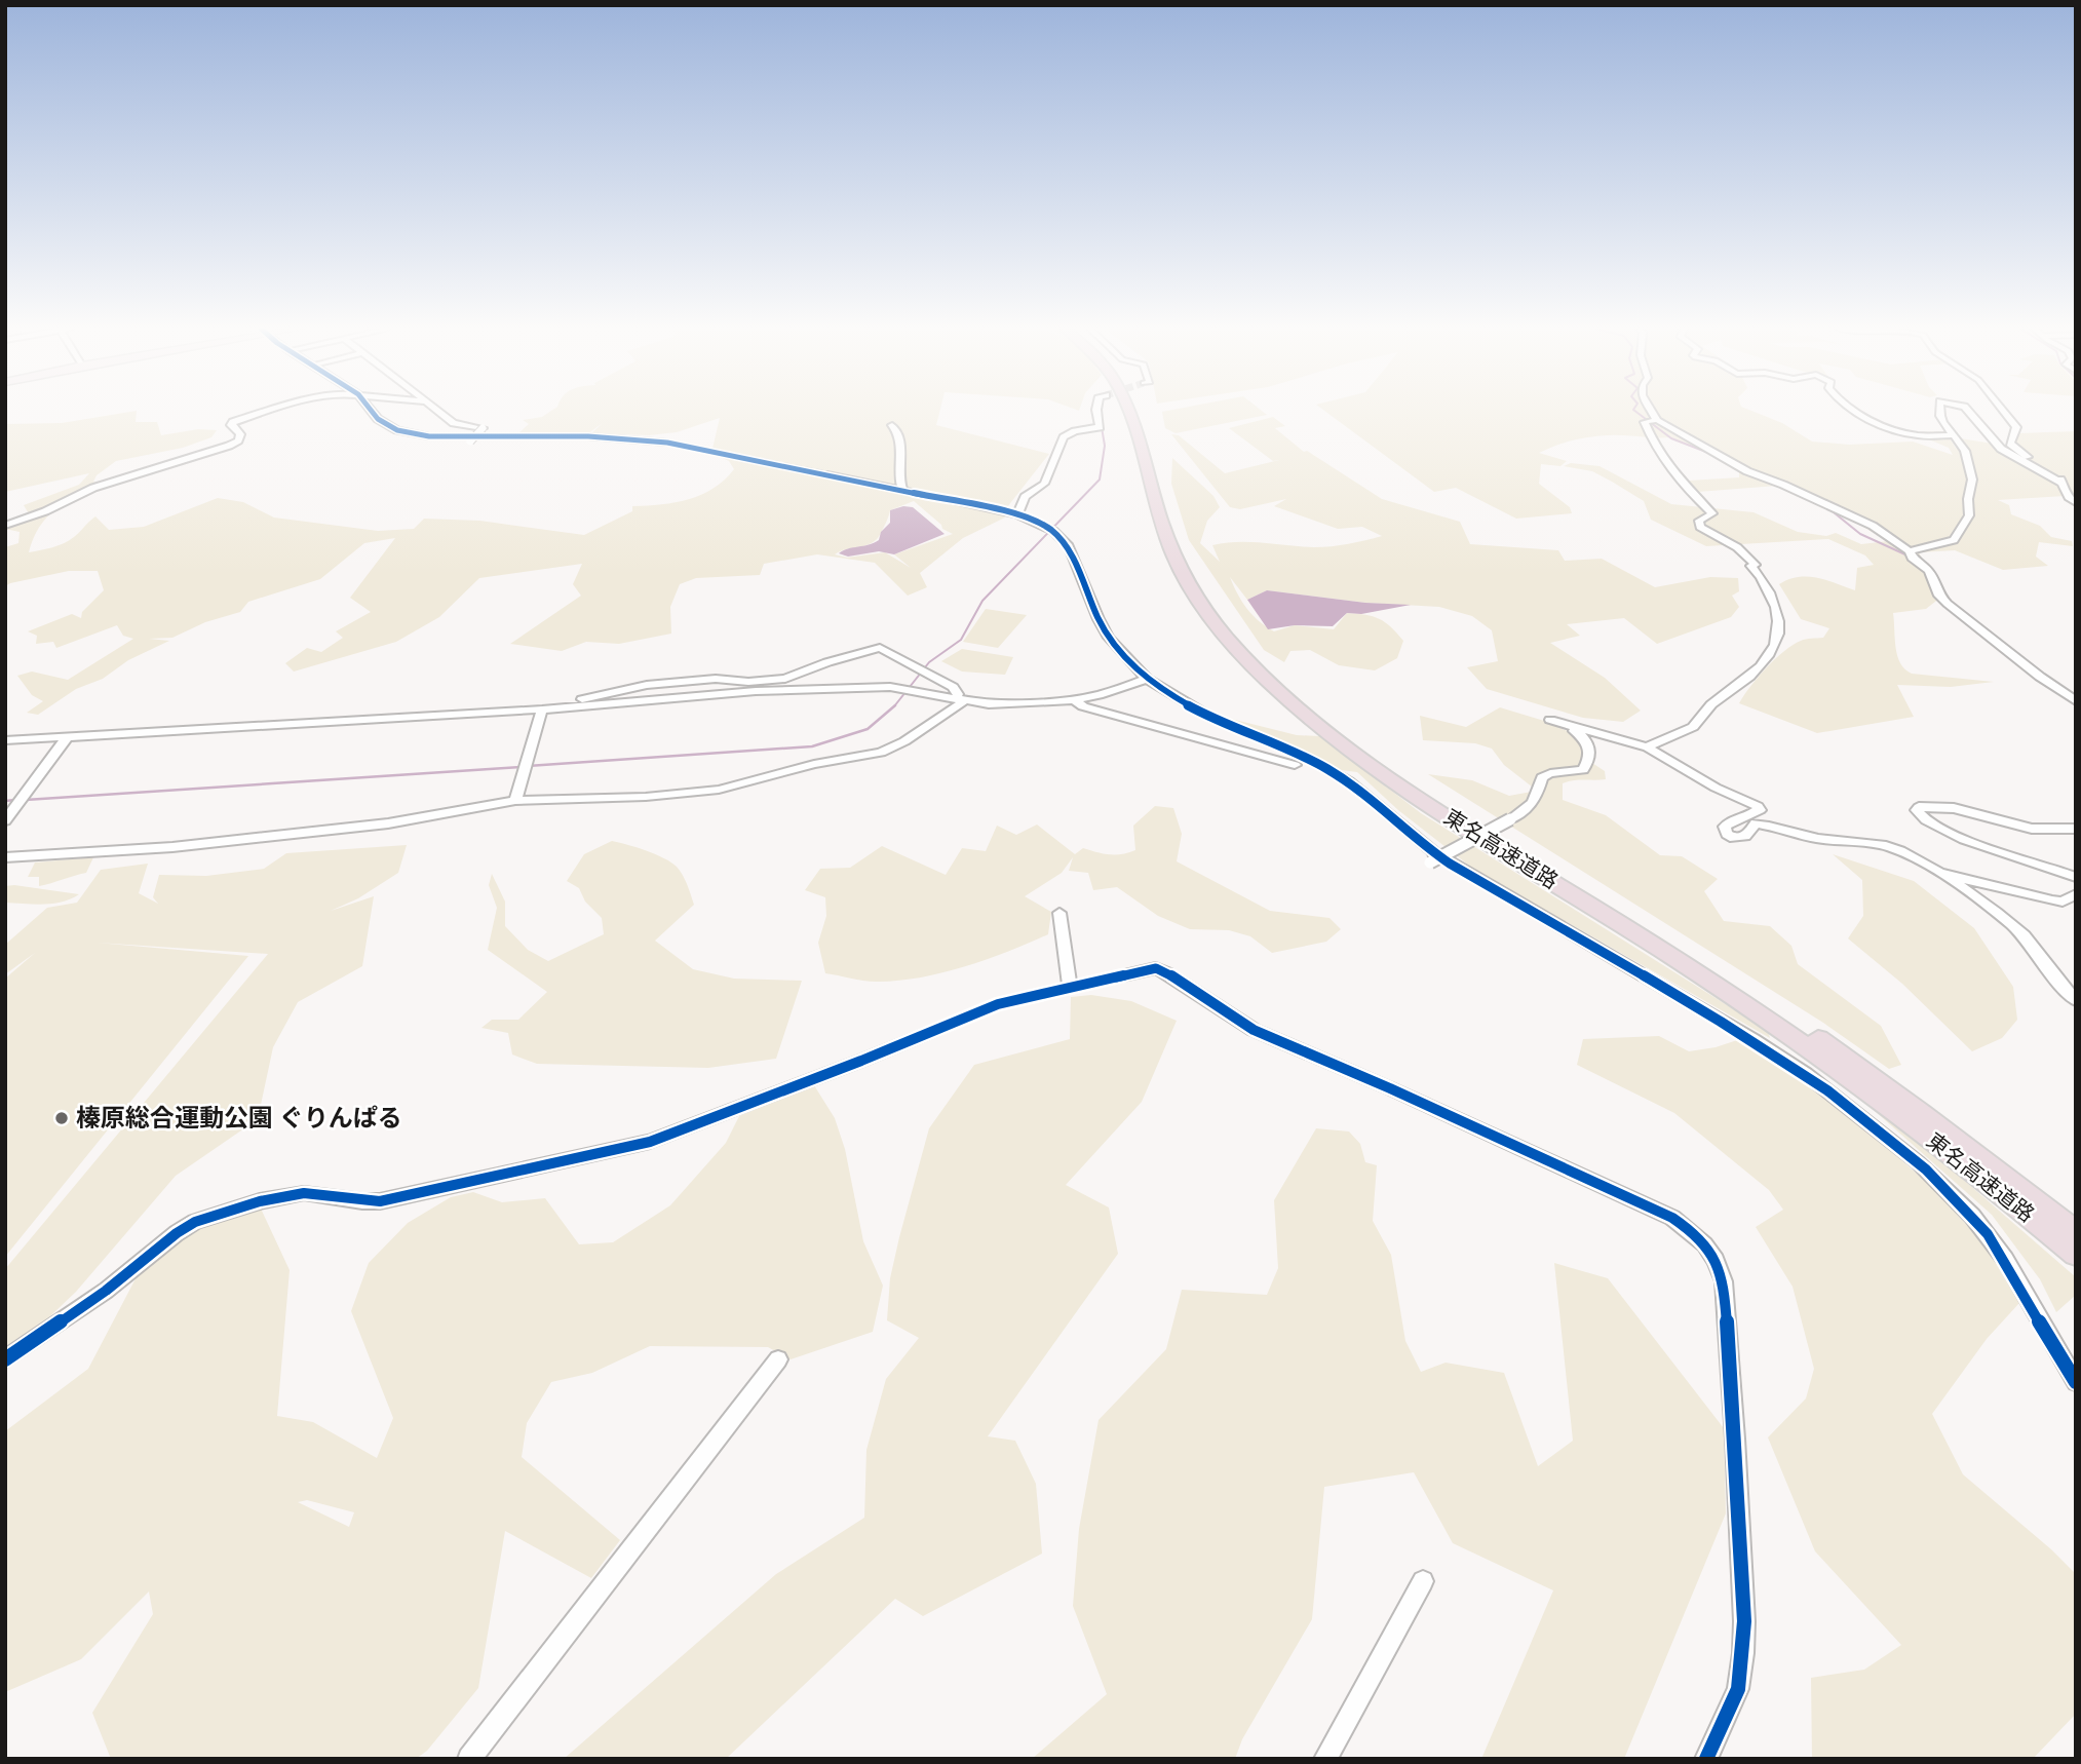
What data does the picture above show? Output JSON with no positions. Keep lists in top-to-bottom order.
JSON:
{
  "streets": {
    "highway": ["東名高速道路"]
  },
  "places": ["榛原総合運動公園 ぐりんぱる"]
}
